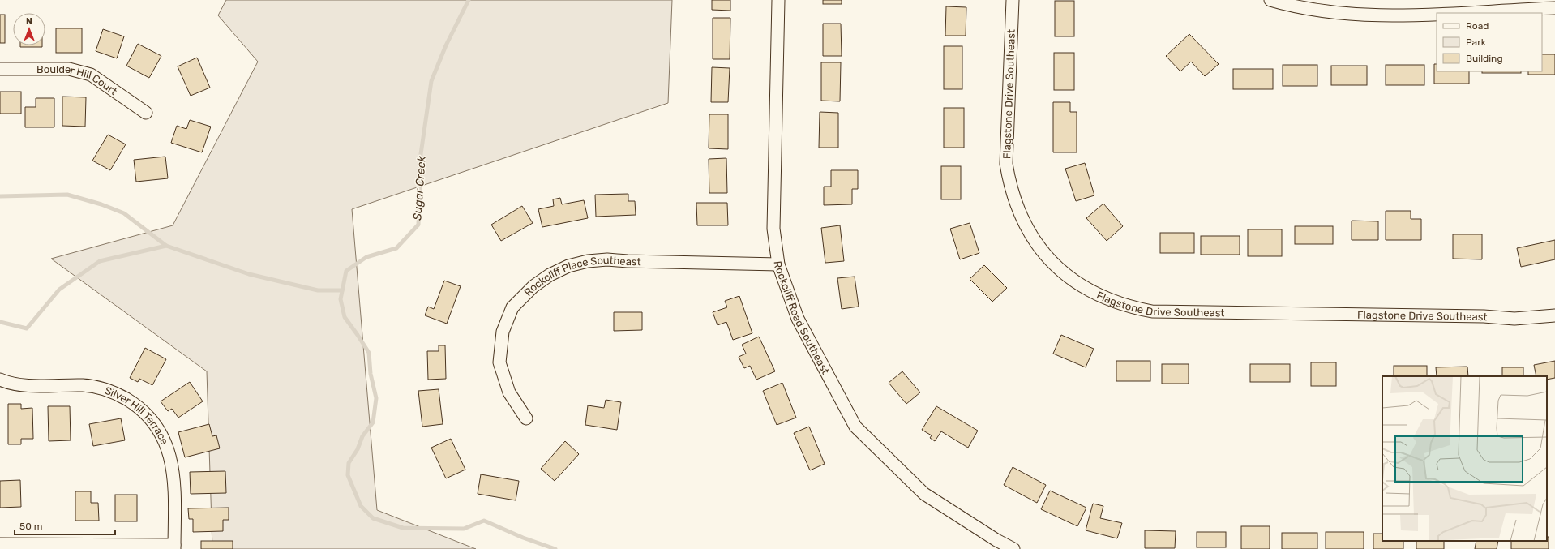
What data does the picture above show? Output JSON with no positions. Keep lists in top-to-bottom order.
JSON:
{
  "streets": {
    "street": [
      "Boulder Hill Court",
      "Flagstone Drive Southeast",
      "Rockcliff Place Southeast",
      "Rockcliff Road Southeast",
      "Silver Hill Terrace"
    ]
  },
  "crossings": [
    ["Rockcliff Place Southeast", "Rockcliff Road Southeast"]
  ],
  "water": ["Sugar Creek"],
  "legend": ["Road", "Park", "Building"],
  "scale_bar": "50 m",
  "north": "top"
}
